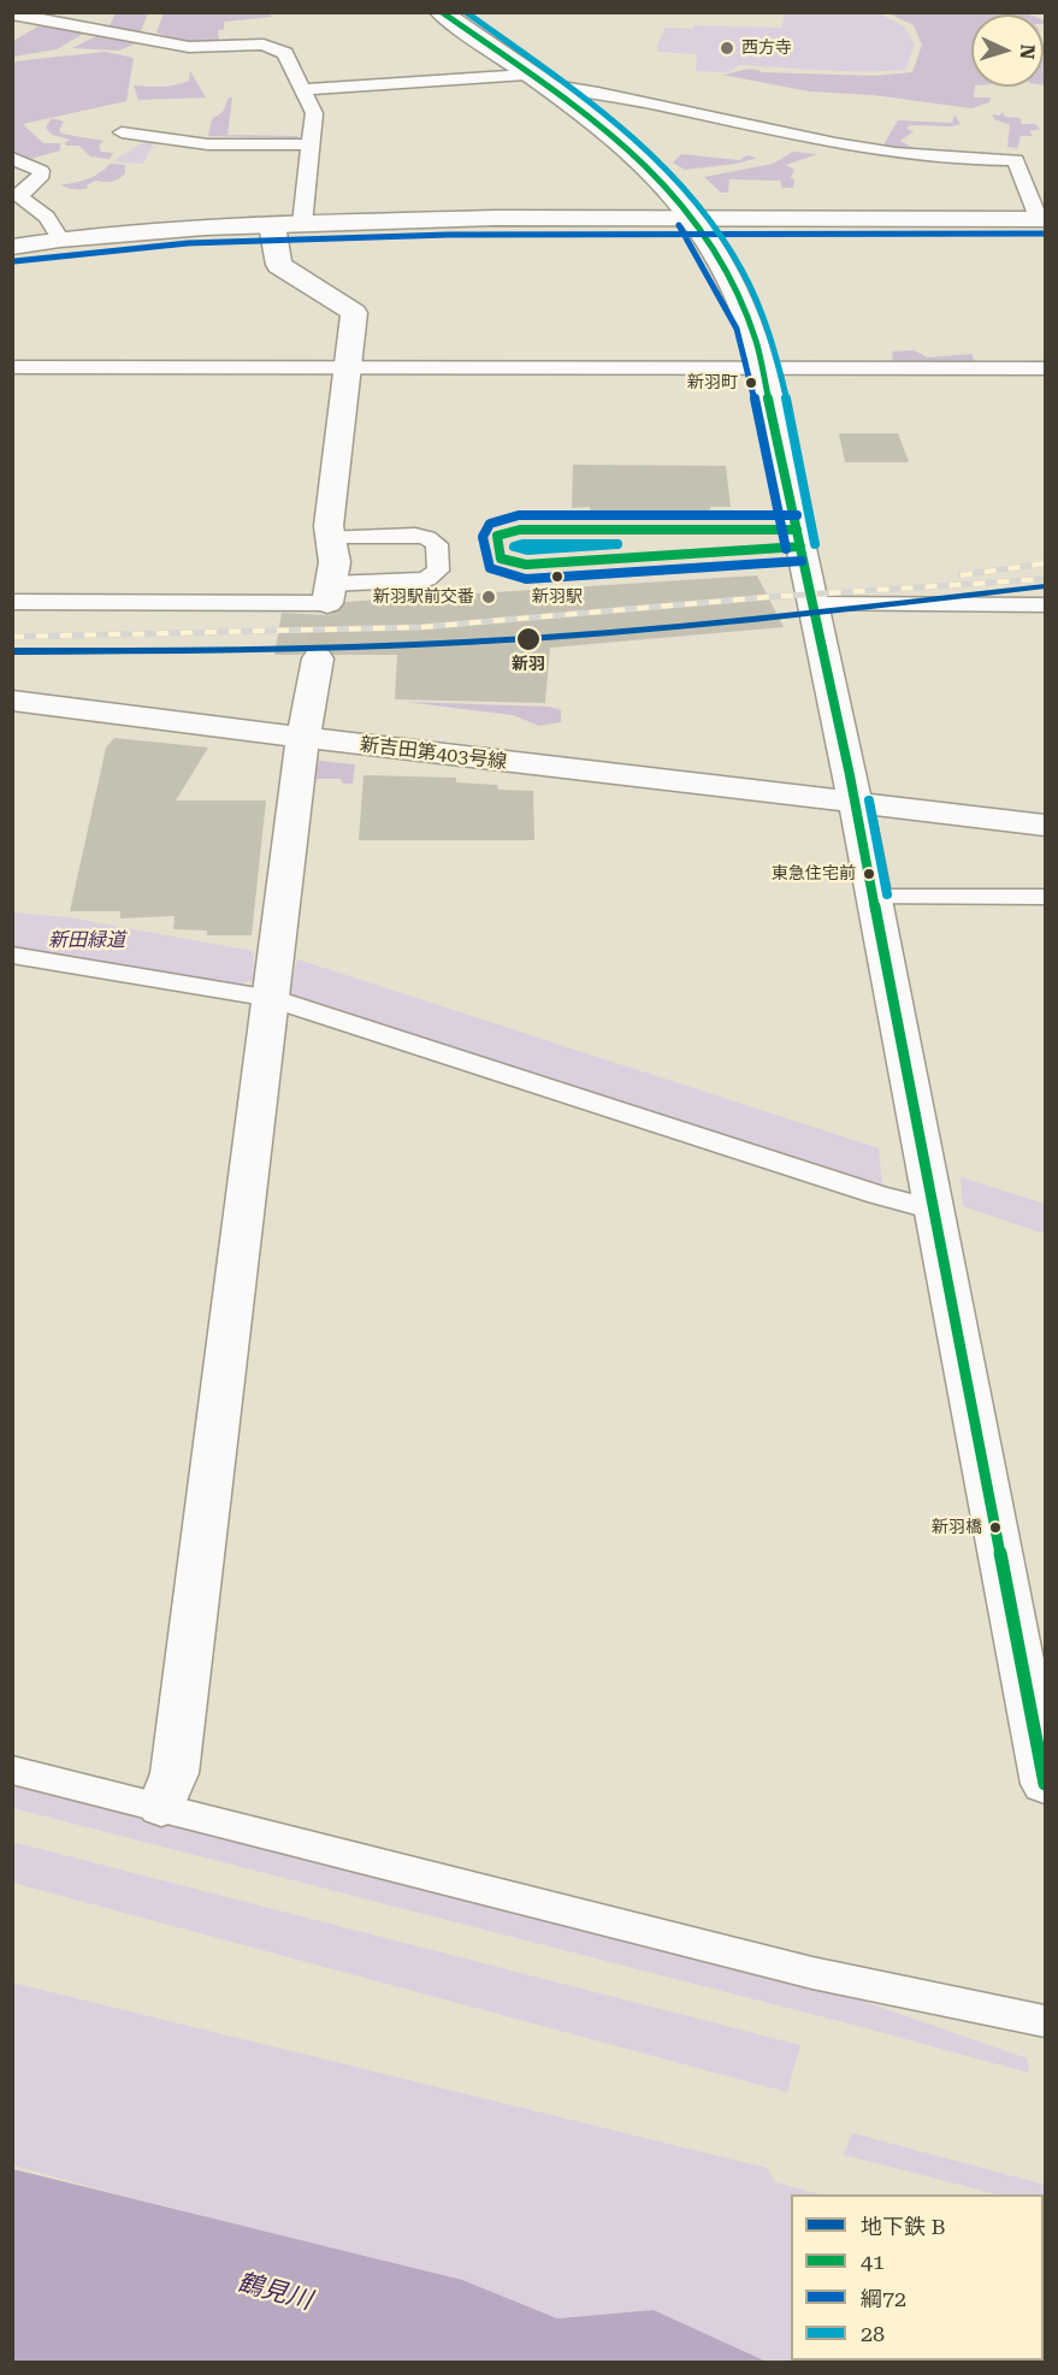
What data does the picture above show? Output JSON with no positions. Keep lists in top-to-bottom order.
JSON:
{
  "streets": {
    "main road": ["新吉田第403号線"]
  },
  "water": ["鶴見川"],
  "parks": ["新田緑道"],
  "places": [
    "西方寺",
    "新羽町",
    "新羽駅",
    "新羽駅前交番",
    "新羽",
    "東急住宅前",
    "新羽橋"
  ],
  "lines": [
    "transit line 41",
    "transit line 28",
    "transit line 綱72",
    "metro line B"
  ],
  "legend": [
    "地下鉄 B",
    "41",
    "綱72",
    "28"
  ],
  "north": "right"
}
